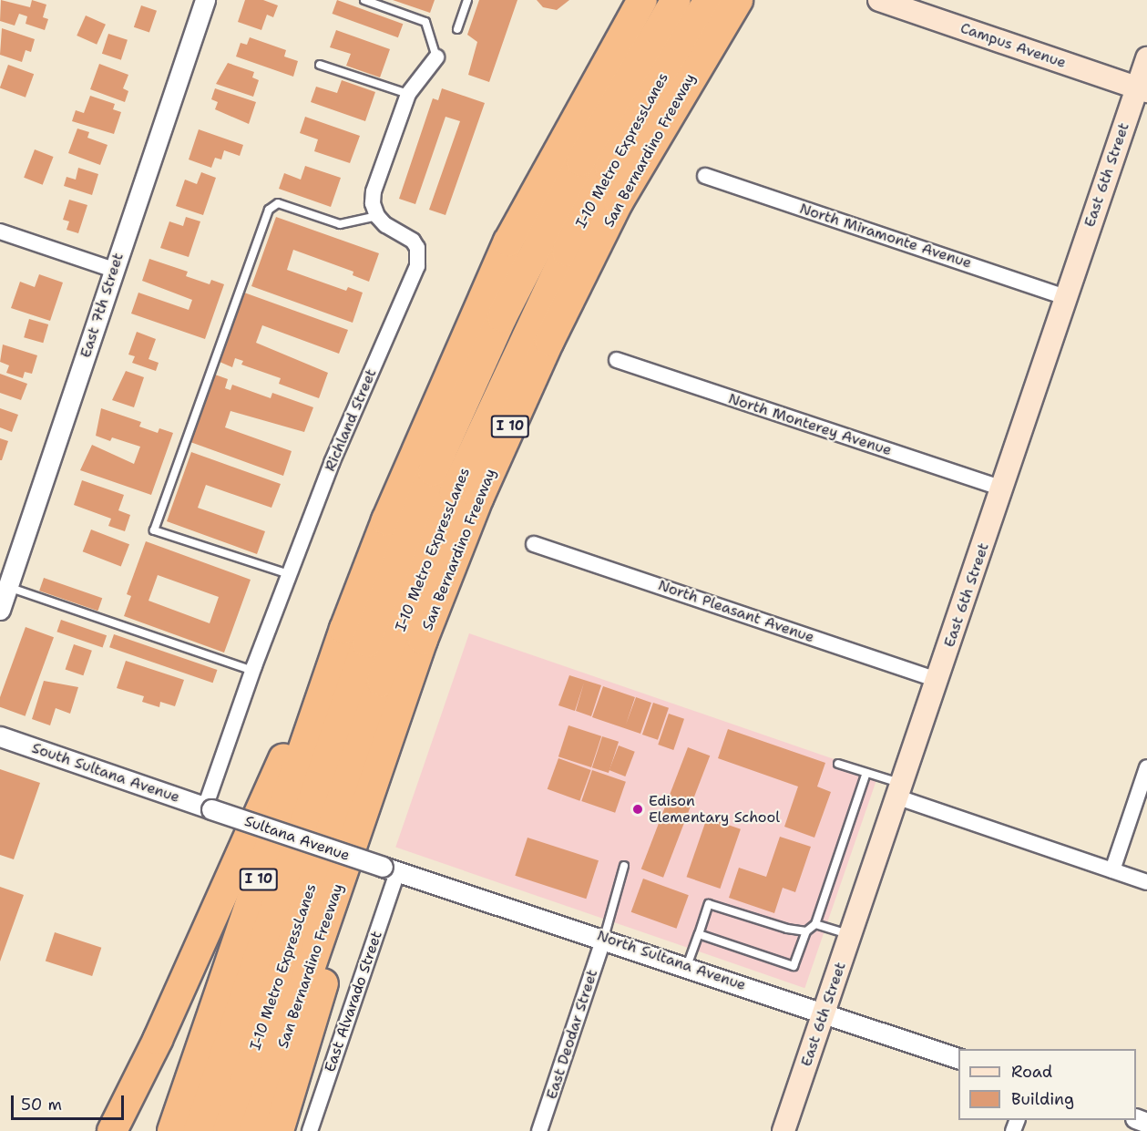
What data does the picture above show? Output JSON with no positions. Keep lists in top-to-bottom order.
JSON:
{
  "streets": {
    "highway": ["I-10 Metro ExpressLanes", "San Bernardino Freeway", "I 10"],
    "main road": ["Campus Avenue", "East 6th Street"],
    "street": [
      "North Miramonte Avenue",
      "East 7th Street",
      "Richland Street",
      "North Monterey Avenue",
      "North Pleasant Avenue",
      "South Sultana Avenue",
      "Sultana Avenue",
      "North Sultana Avenue",
      "East Alvarado Street",
      "East Deodar Street"
    ]
  },
  "crossings": [
    ["Campus Avenue", "East 6th Street"],
    ["East 6th Street", "North Miramonte Avenue"],
    ["East 6th Street", "North Monterey Avenue"],
    ["East 6th Street", "North Pleasant Avenue"],
    ["East 6th Street", "North Sultana Avenue"],
    ["Richland Street", "South Sultana Avenue"],
    ["Richland Street", "Sultana Avenue"],
    ["South Sultana Avenue", "Sultana Avenue"],
    ["Sultana Avenue", "North Sultana Avenue"],
    ["Sultana Avenue", "East Alvarado Street"],
    ["North Sultana Avenue", "East Alvarado Street"],
    ["North Sultana Avenue", "East Deodar Street"]
  ],
  "places": ["Edison Elementary School"],
  "legend": ["Road", "Building"],
  "scale_bar": "50 m"
}
